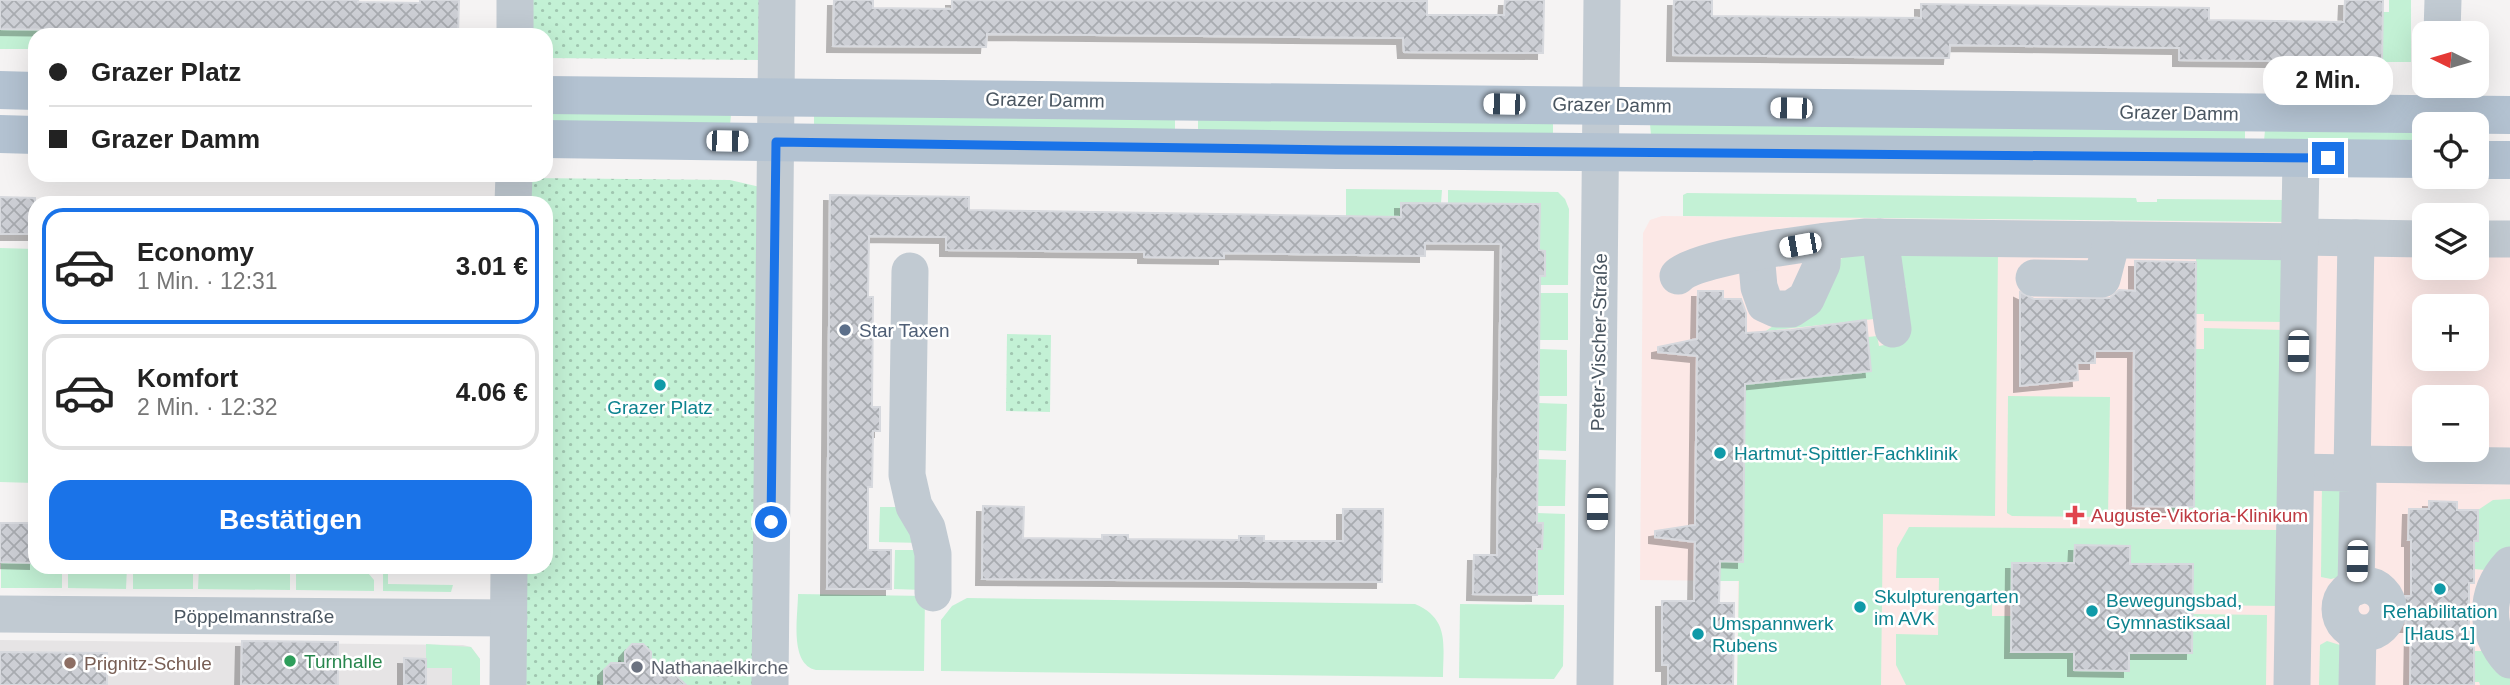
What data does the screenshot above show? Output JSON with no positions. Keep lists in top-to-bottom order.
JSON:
{
  "streets": {
    "main road": ["Grazer Damm"],
    "street": ["Peter-Vischer-Straße", "Pöppelmannstraße"]
  },
  "crossings": [
    ["Grazer Damm", "Peter-Vischer-Straße"]
  ],
  "places": {
    "other": [
      "Star Taxen",
      "Grazer Platz",
      "Hartmut-Spittler-Fachklinik",
      "Rehabilitation [Haus 1]",
      "Skulpturengarten im AVK",
      "Bewegungsbad, Gymnastiksaal",
      "Umspannwerk Rubens",
      "Turnhalle",
      "Prignitz-Schule",
      "Nathanaelkirche"
    ],
    "health": ["Auguste-Viktoria-Klinikum"]
  },
  "north": "left",
  "page": {
    "map_buttons": ["+", "−"],
    "banner": ["Grazer Platz", "Grazer Damm"],
    "bubble": "2 Min.",
    "list": [
      {
        "name": "Economy",
        "note": "1 Min. · 12:31",
        "value": "3.01 €"
      },
      {
        "name": "Komfort",
        "note": "2 Min. · 12:32",
        "value": "4.06 €"
      }
    ],
    "buttons": "Bestätigen"
  }
}
